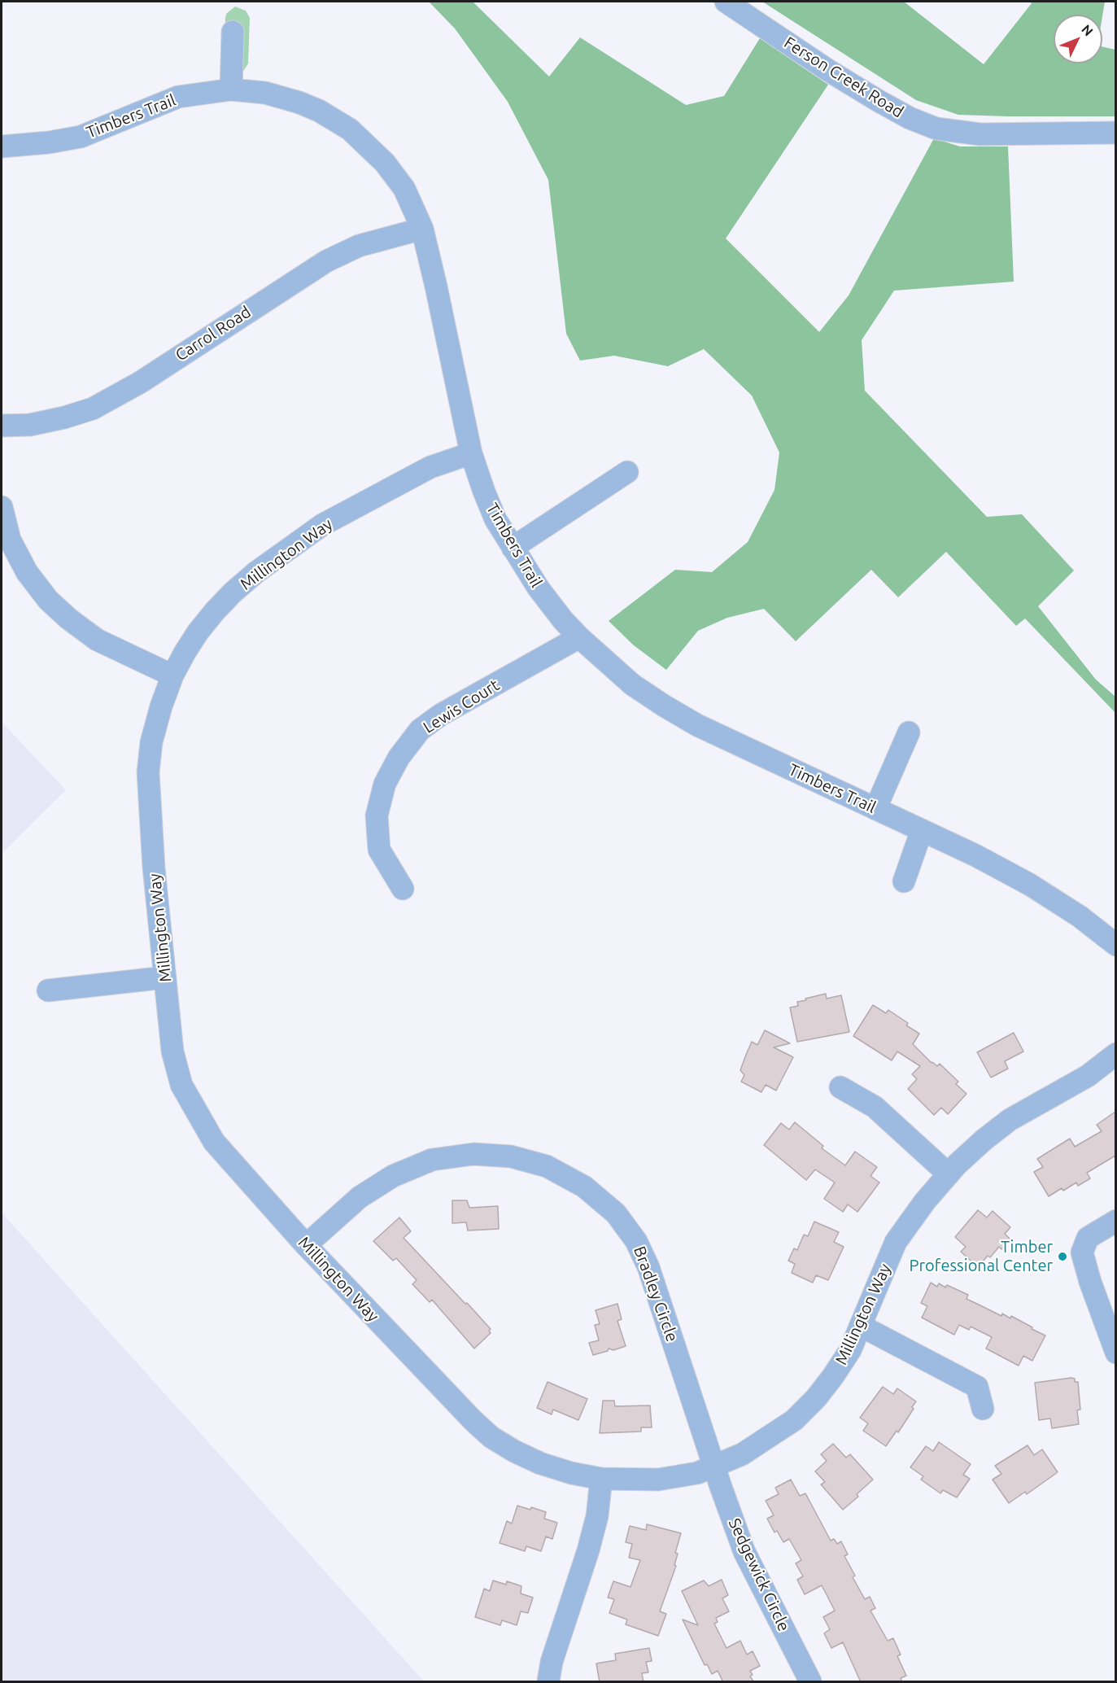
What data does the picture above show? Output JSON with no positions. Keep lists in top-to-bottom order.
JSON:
{
  "streets": {
    "street": [
      "Ferson Creek Road",
      "Timbers Trail",
      "Carrol Road",
      "Millington Way",
      "Lewis Court",
      "Bradley Circle",
      "Sedgewick Circle"
    ]
  },
  "crossings": [
    ["Timbers Trail", "Carrol Road"],
    ["Timbers Trail", "Millington Way"],
    ["Timbers Trail", "Lewis Court"],
    ["Millington Way", "Bradley Circle"],
    ["Millington Way", "Sedgewick Circle"],
    ["Bradley Circle", "Sedgewick Circle"]
  ],
  "places": ["Timber Professional Center"],
  "north": "top right"
}
